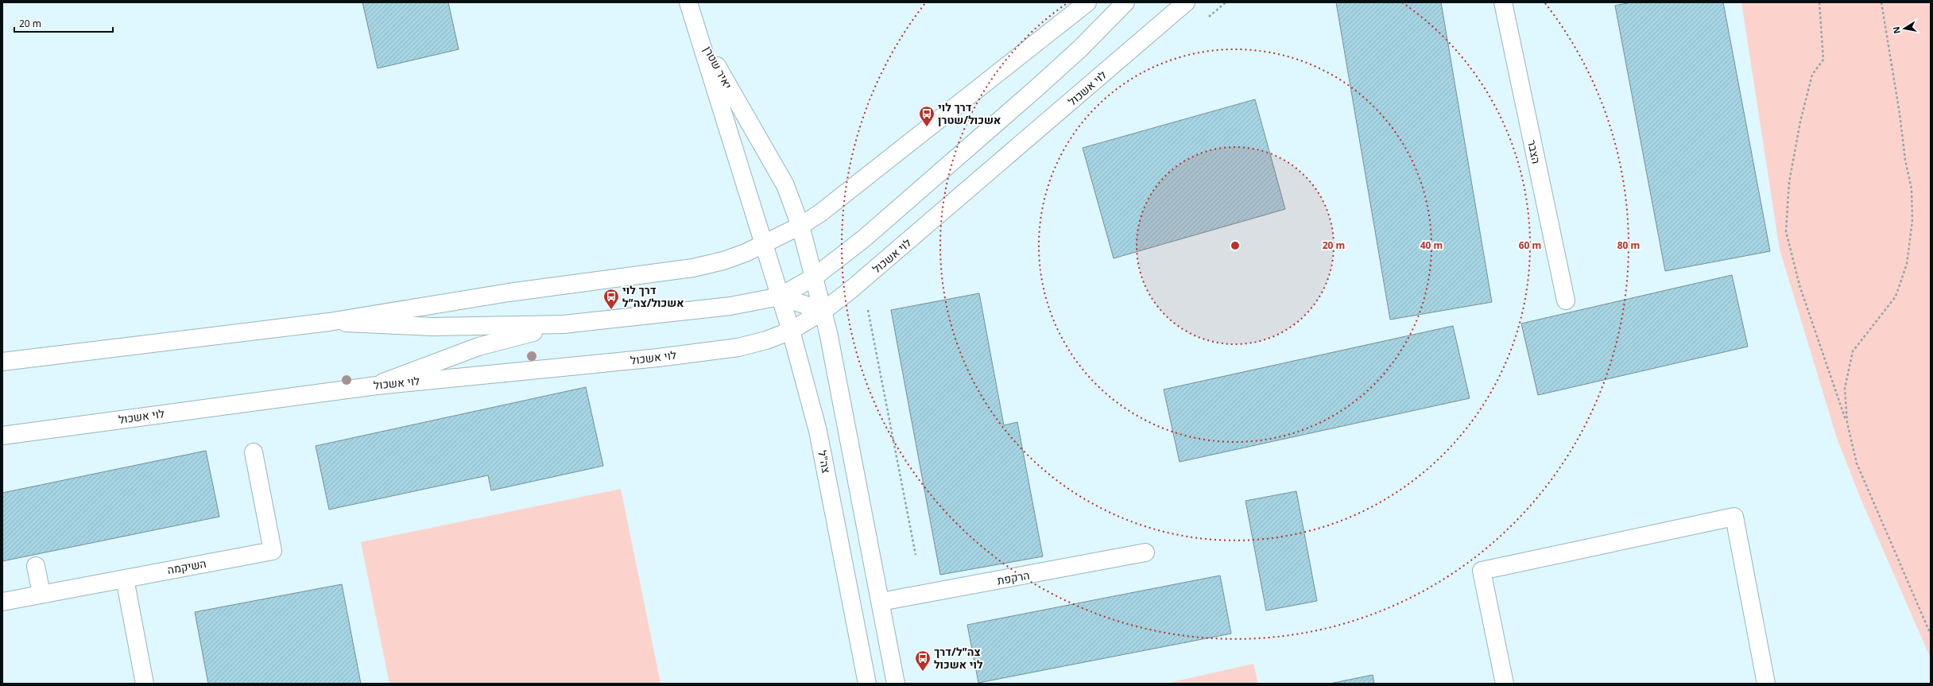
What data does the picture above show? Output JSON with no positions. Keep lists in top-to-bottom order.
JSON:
{
  "streets": {
    "main road": [
      "יאיר שטרן",
      "לוי אשכול",
      "הצבר",
      "צה\"ל",
      "השיקמה",
      "הרקפת"
    ]
  },
  "crossings": [
    ["יאיר שטרן", "לוי אשכול"],
    ["יאיר שטרן", "צה\"ל"],
    ["לוי אשכול", "צה\"ל"]
  ],
  "places": {
    "bus stop": ["דרך לוי אשכול/שטרן", "דרך לוי אשכול/צה״ל", "צה״ל/דרך לוי אשכול"]
  },
  "scale_bar": "20 m",
  "north": "left",
  "rings": [
    "20 m",
    "40 m",
    "60 m",
    "80 m"
  ]
}
